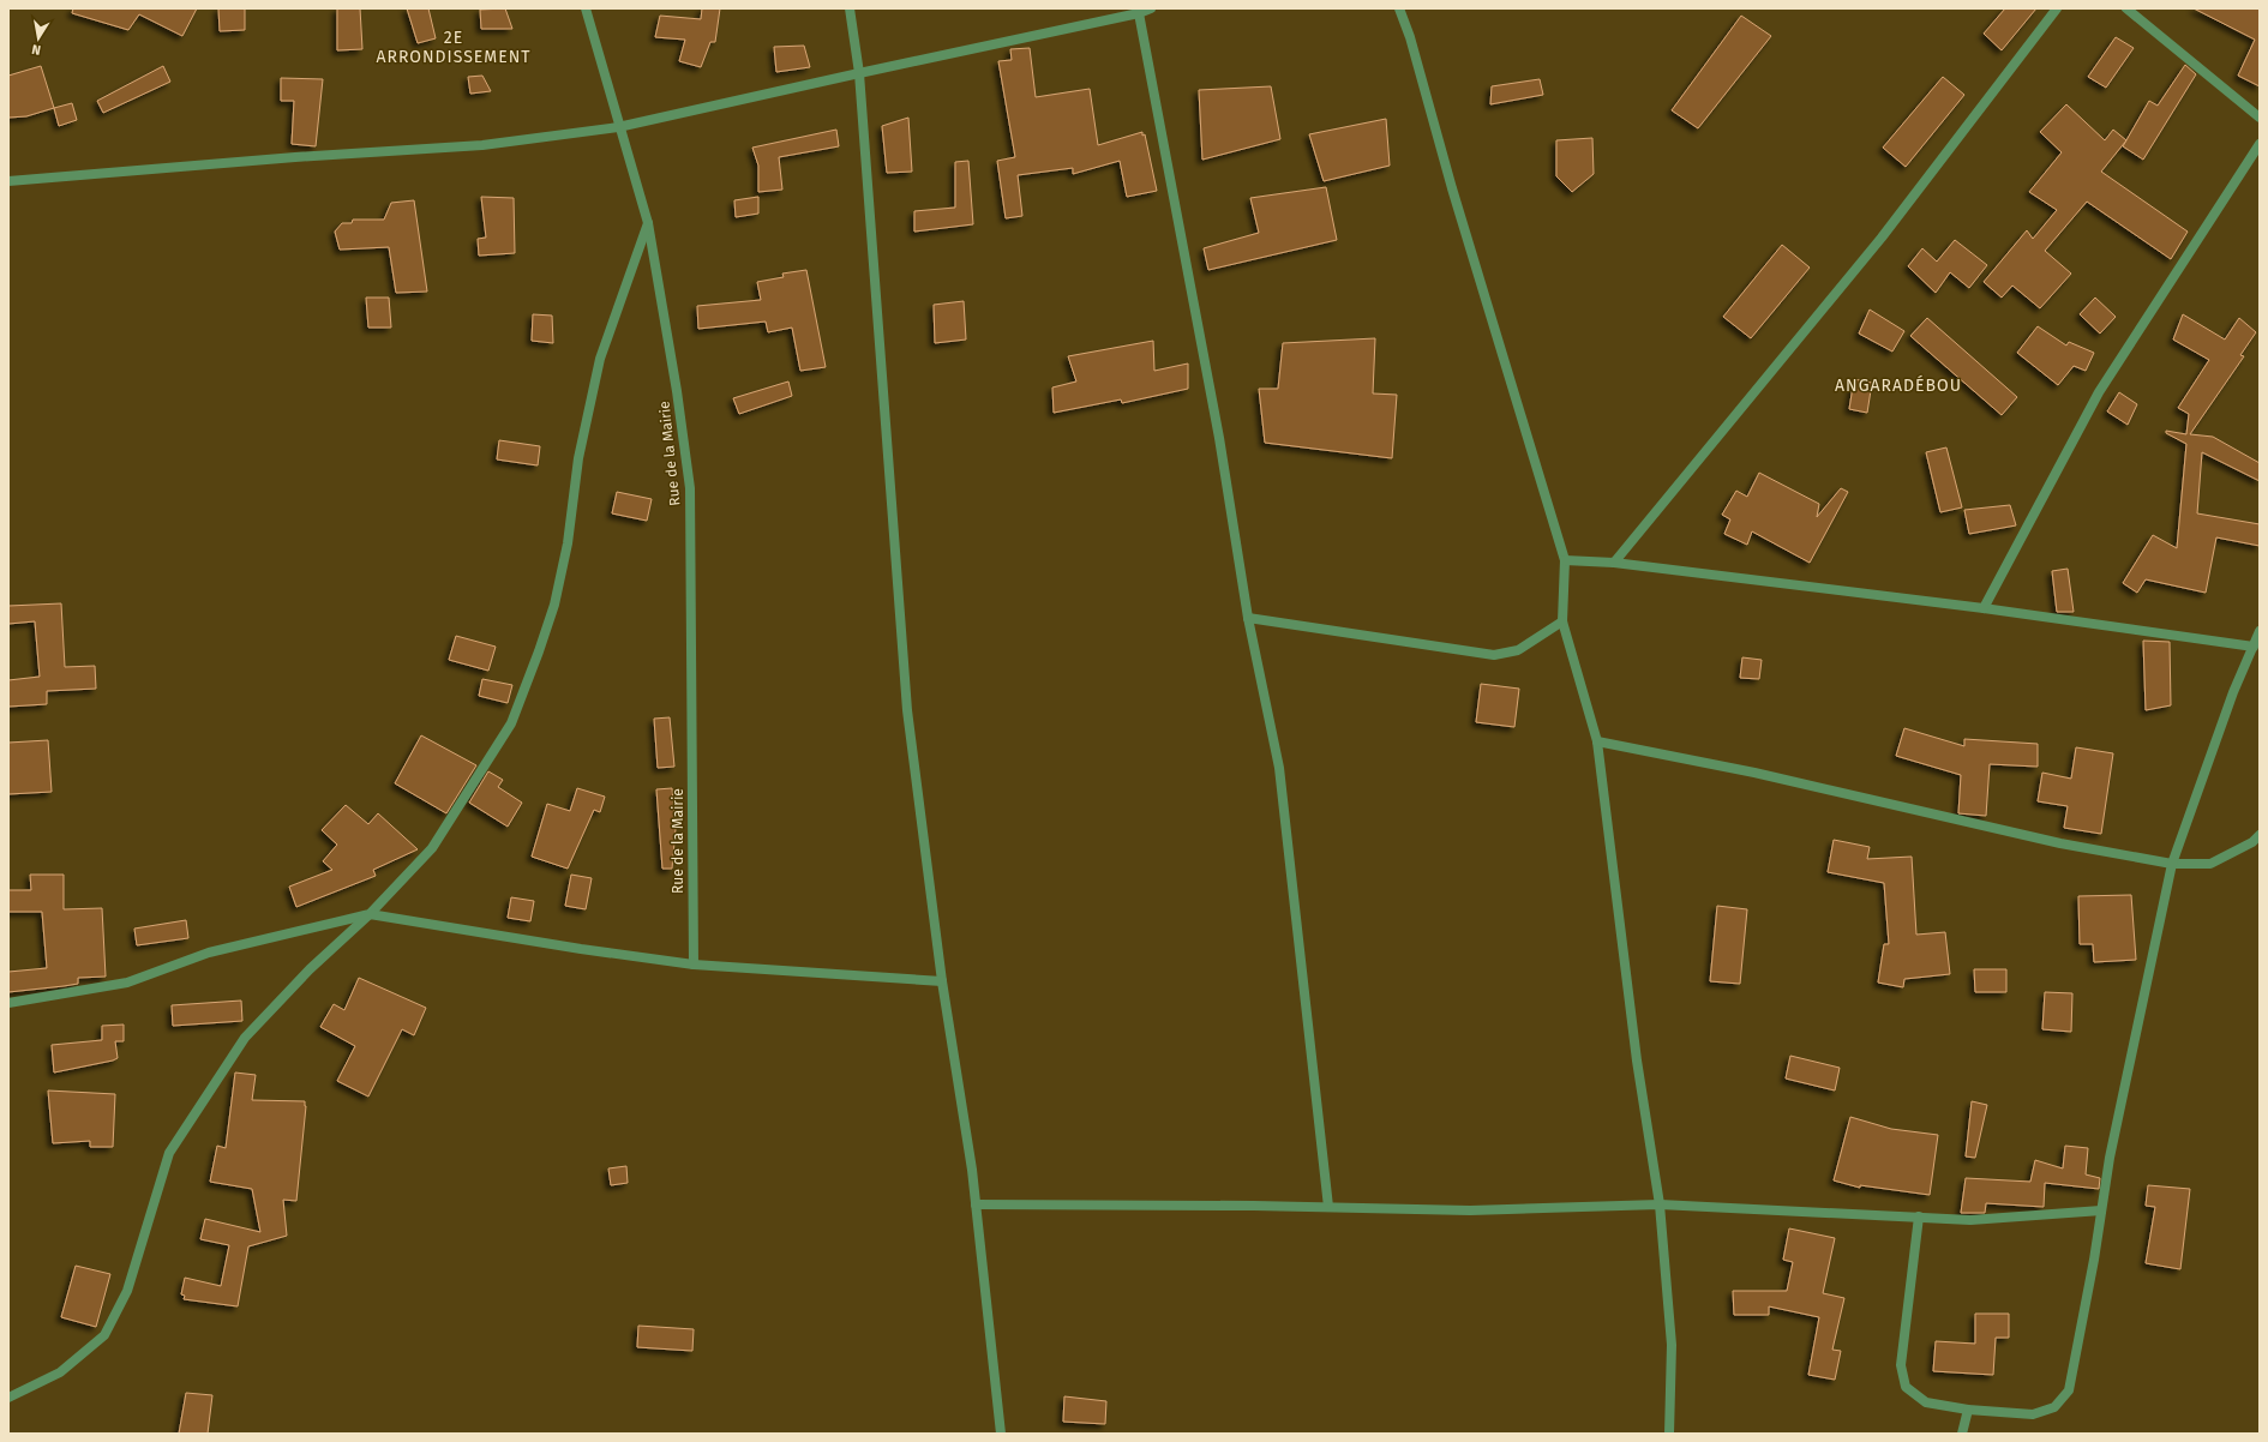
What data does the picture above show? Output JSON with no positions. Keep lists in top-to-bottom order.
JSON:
{
  "streets": {
    "street": ["Rue de la Mairie"]
  },
  "districts": ["2E ARRONDISSEMENT", "ANGARADÉBOU"],
  "north": "bottom"
}
